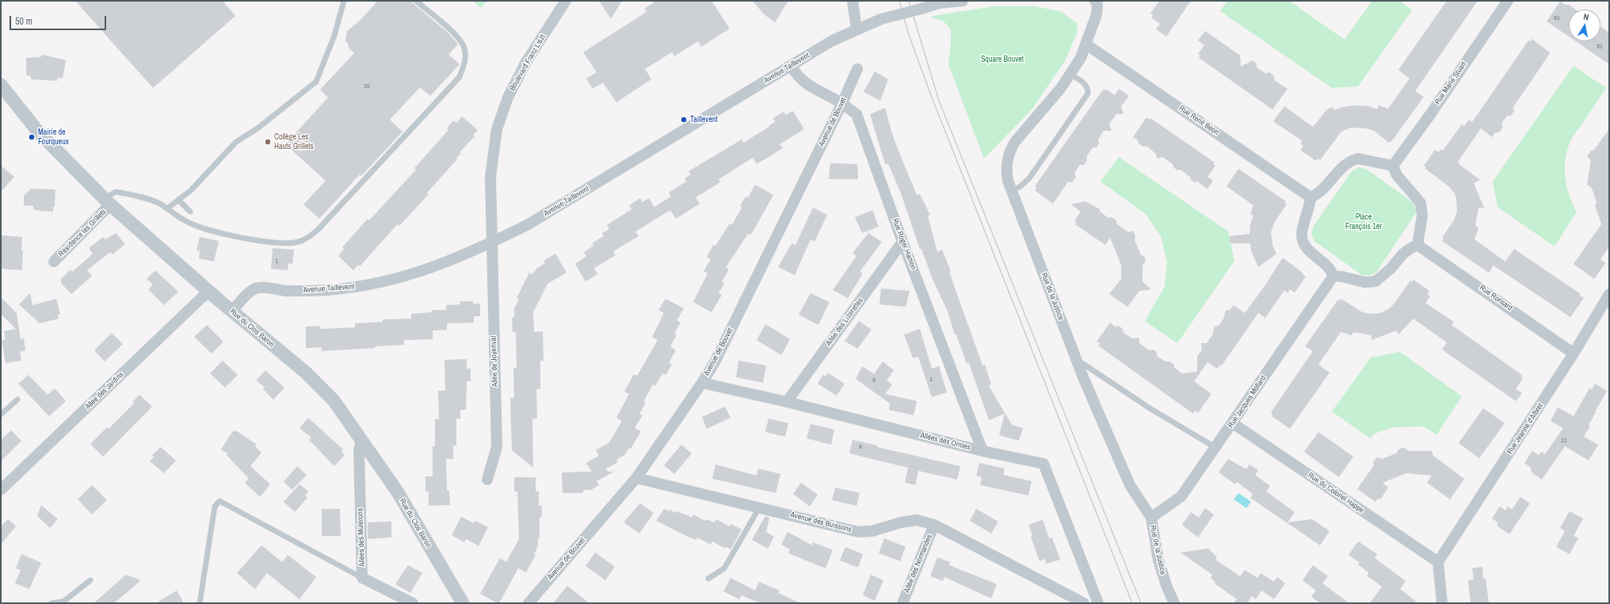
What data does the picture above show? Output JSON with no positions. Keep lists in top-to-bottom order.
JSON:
{
  "streets": {
    "street": [
      "Boulevard Franz Liszt",
      "Avenue Taillevent",
      "Rue Marie Stuart",
      "Rue René Béon",
      "Avenue de Bouvet",
      "Résidence les Grillets",
      "Rue Roger Hamon",
      "Rue de la Justice",
      "Rue Ronsard",
      "Allée des Lizerettes",
      "Rue du Clos Baron",
      "Allée de Joyenval",
      "Allée des Jardins",
      "Rue Jacques Mollard",
      "Rue Jeanne d'Albret",
      "Allées des Ormes",
      "Rue du Colonel Happe",
      "Avenue des Buissons",
      "Allées des Mulerons",
      "Allée des Normandes"
    ]
  },
  "crossings": [
    ["Boulevard Franz Liszt", "Avenue Taillevent"],
    ["Boulevard Franz Liszt", "Allée de Joyenval"],
    ["Avenue Taillevent", "Rue Roger Hamon"],
    ["Avenue Taillevent", "Rue du Clos Baron"],
    ["Avenue Taillevent", "Allée de Joyenval"],
    ["Rue René Béon", "Rue de la Justice"],
    ["Avenue de Bouvet", "Rue Roger Hamon"],
    ["Avenue de Bouvet", "Allées des Ormes"],
    ["Avenue de Bouvet", "Avenue des Buissons"],
    ["Résidence les Grillets", "Rue du Clos Baron"],
    ["Rue Roger Hamon", "Allée des Lizerettes"],
    ["Rue Roger Hamon", "Allées des Ormes"],
    ["Rue de la Justice", "Rue Jacques Mollard"],
    ["Rue Ronsard", "Rue Jeanne d'Albret"],
    ["Allée des Lizerettes", "Allées des Ormes"],
    ["Rue du Clos Baron", "Allée des Jardins"],
    ["Rue du Clos Baron", "Allées des Mulerons"],
    ["Rue Jacques Mollard", "Rue du Colonel Happe"],
    ["Rue Jeanne d'Albret", "Rue du Colonel Happe"],
    ["Avenue des Buissons", "Allée des Normandes"]
  ],
  "parks": ["Square Bouvet", "Place François 1er"],
  "places": ["Taillevent", "Mairie de Fourqueux", "Collège Les Hauts Grillets"],
  "house_numbers": [
    "61",
    "51",
    "10",
    "1",
    "1",
    "5",
    "21",
    "8"
  ],
  "scale_bar": "50 m",
  "north": "top"
}
